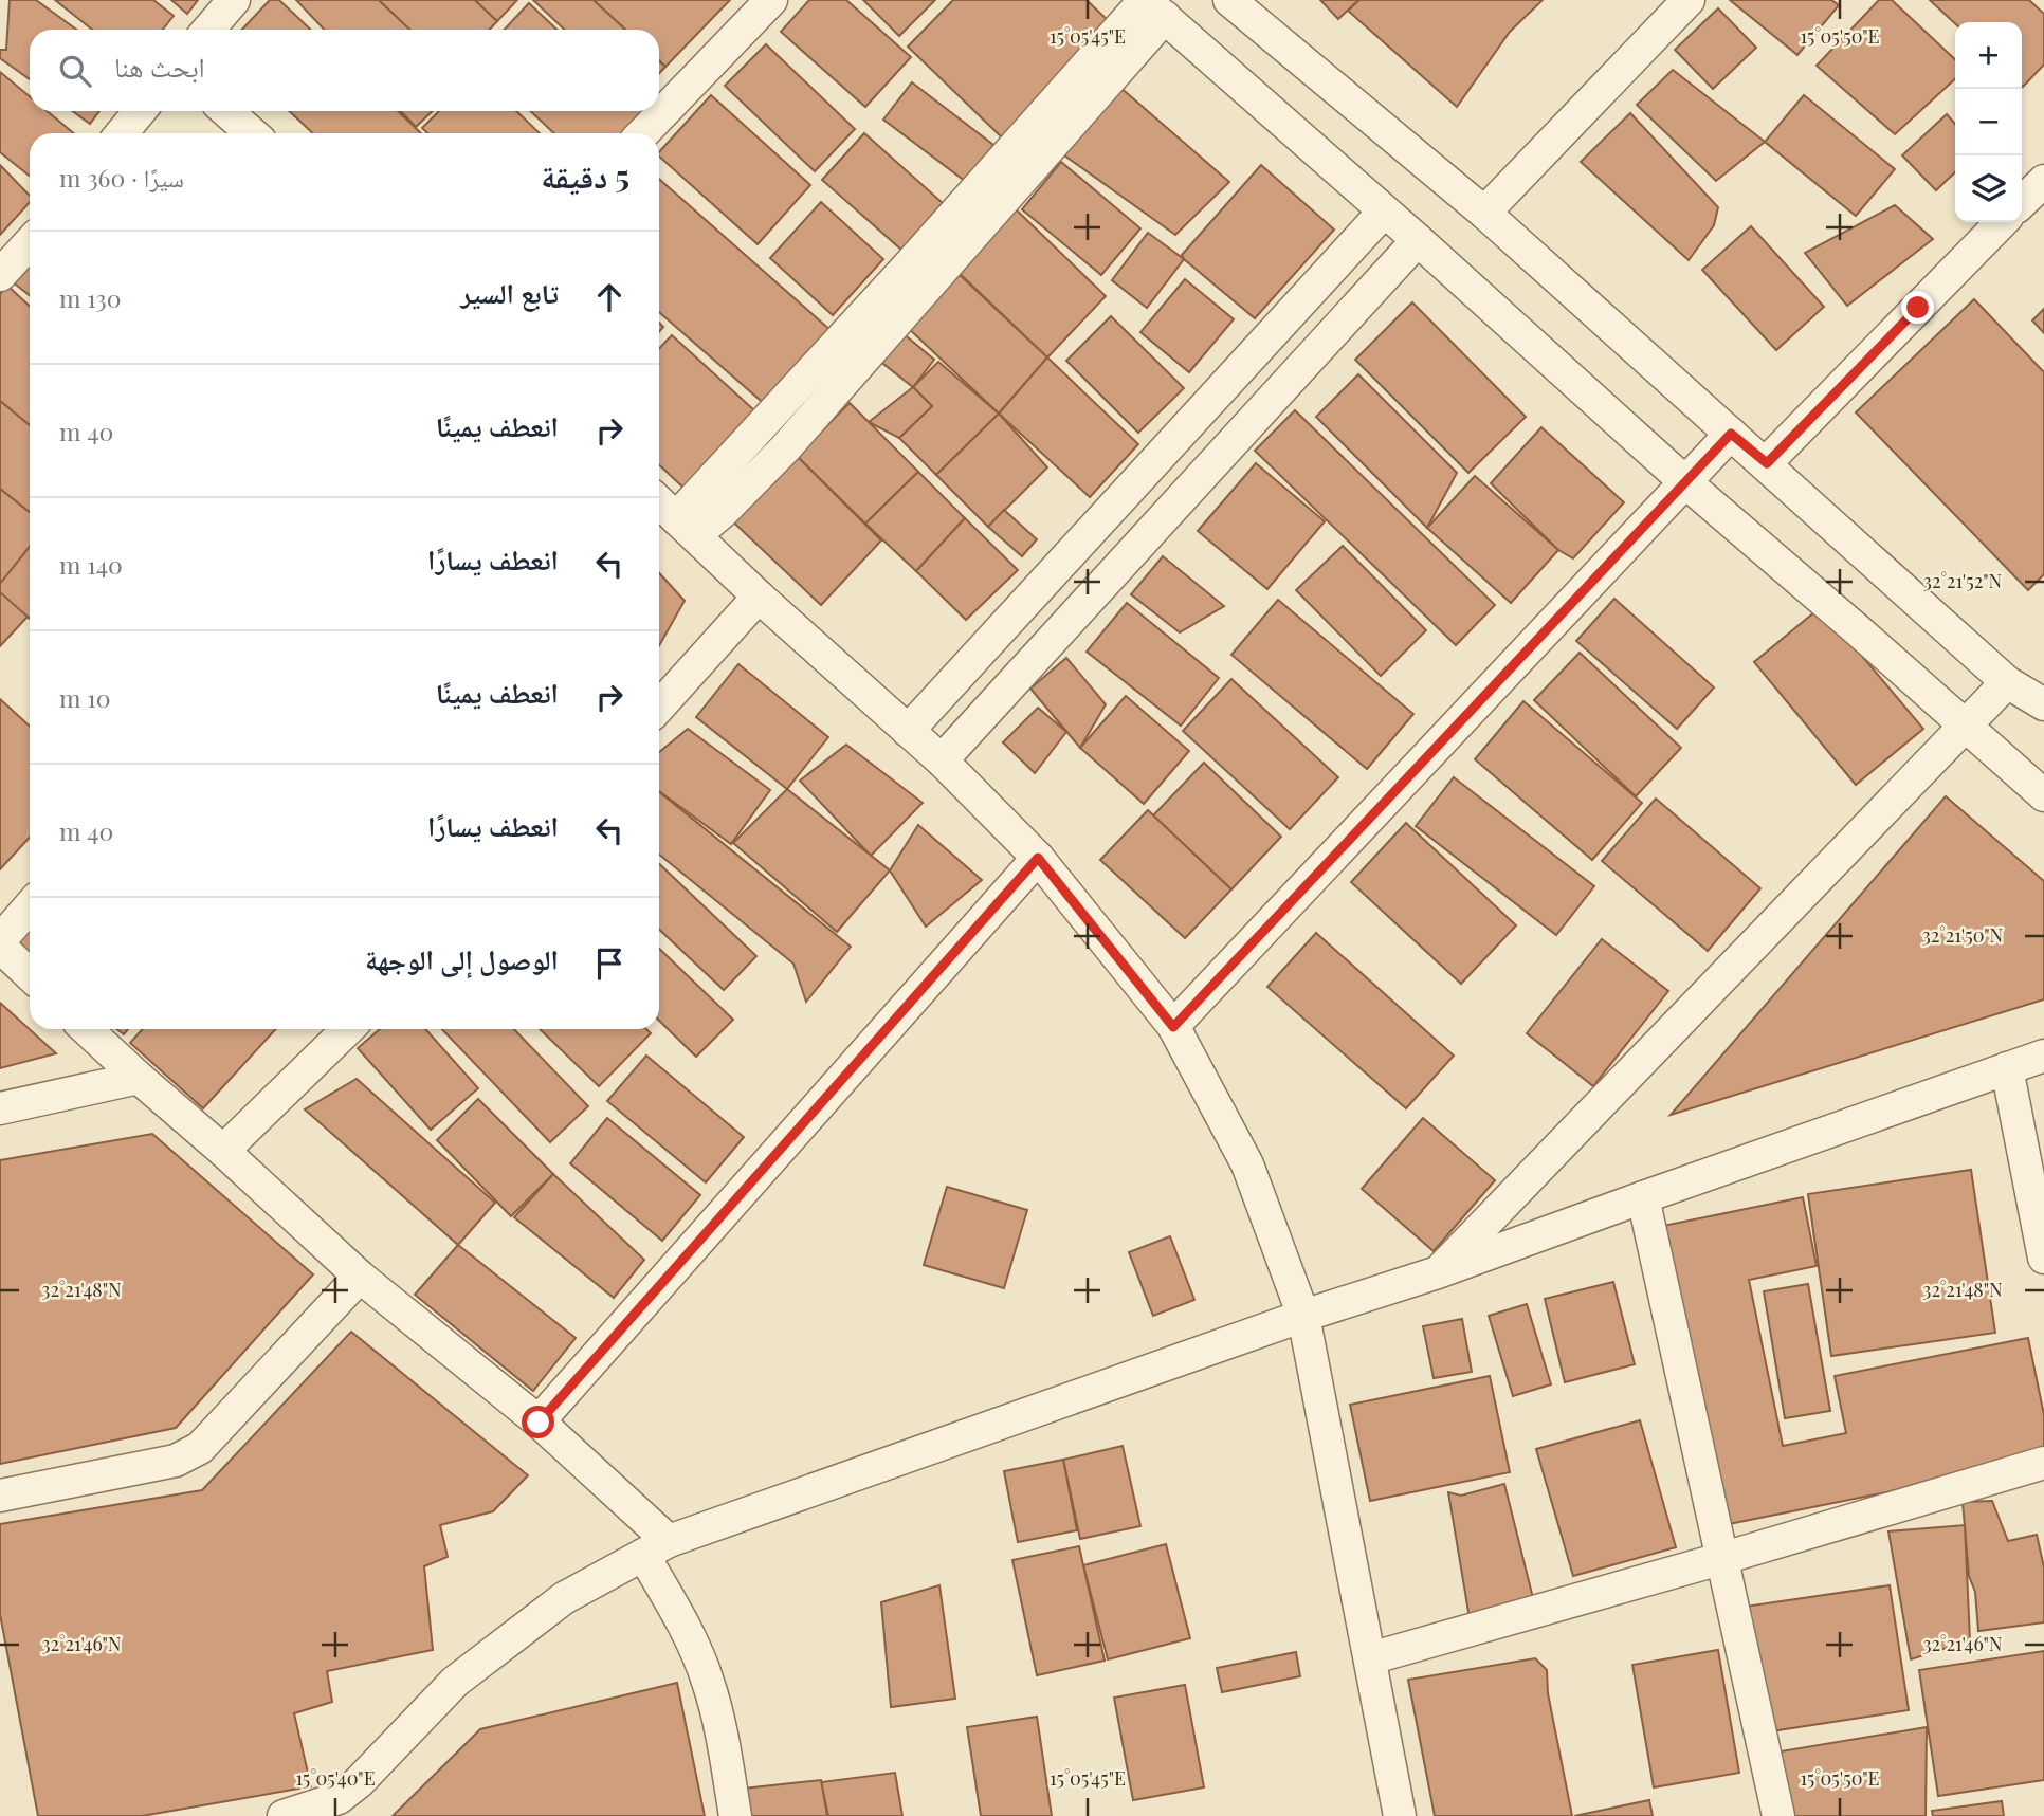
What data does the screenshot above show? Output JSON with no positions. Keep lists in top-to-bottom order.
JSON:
{
  "page": {
    "map_buttons": ["+", "−"],
    "search": "ابحث هنا",
    "heading": ["5 دقيقة", "سيرًا · 360 m"],
    "list": [
      ["تابع السير", "130 m"],
      ["انعطف يمينًا", "40 m"],
      ["انعطف يسارًا", "140 m"],
      ["انعطف يمينًا", "10 m"],
      ["انعطف يسارًا", "40 m"],
      "الوصول إلى الوجهة"
    ]
  },
  "coordinates": [
    "15°05'45\"E",
    "15°05'50\"E",
    "32°21'52\"N",
    "32°21'50\"N",
    "32°21'48\"N",
    "32°21'46\"N",
    "15°05'40\"E"
  ]
}
